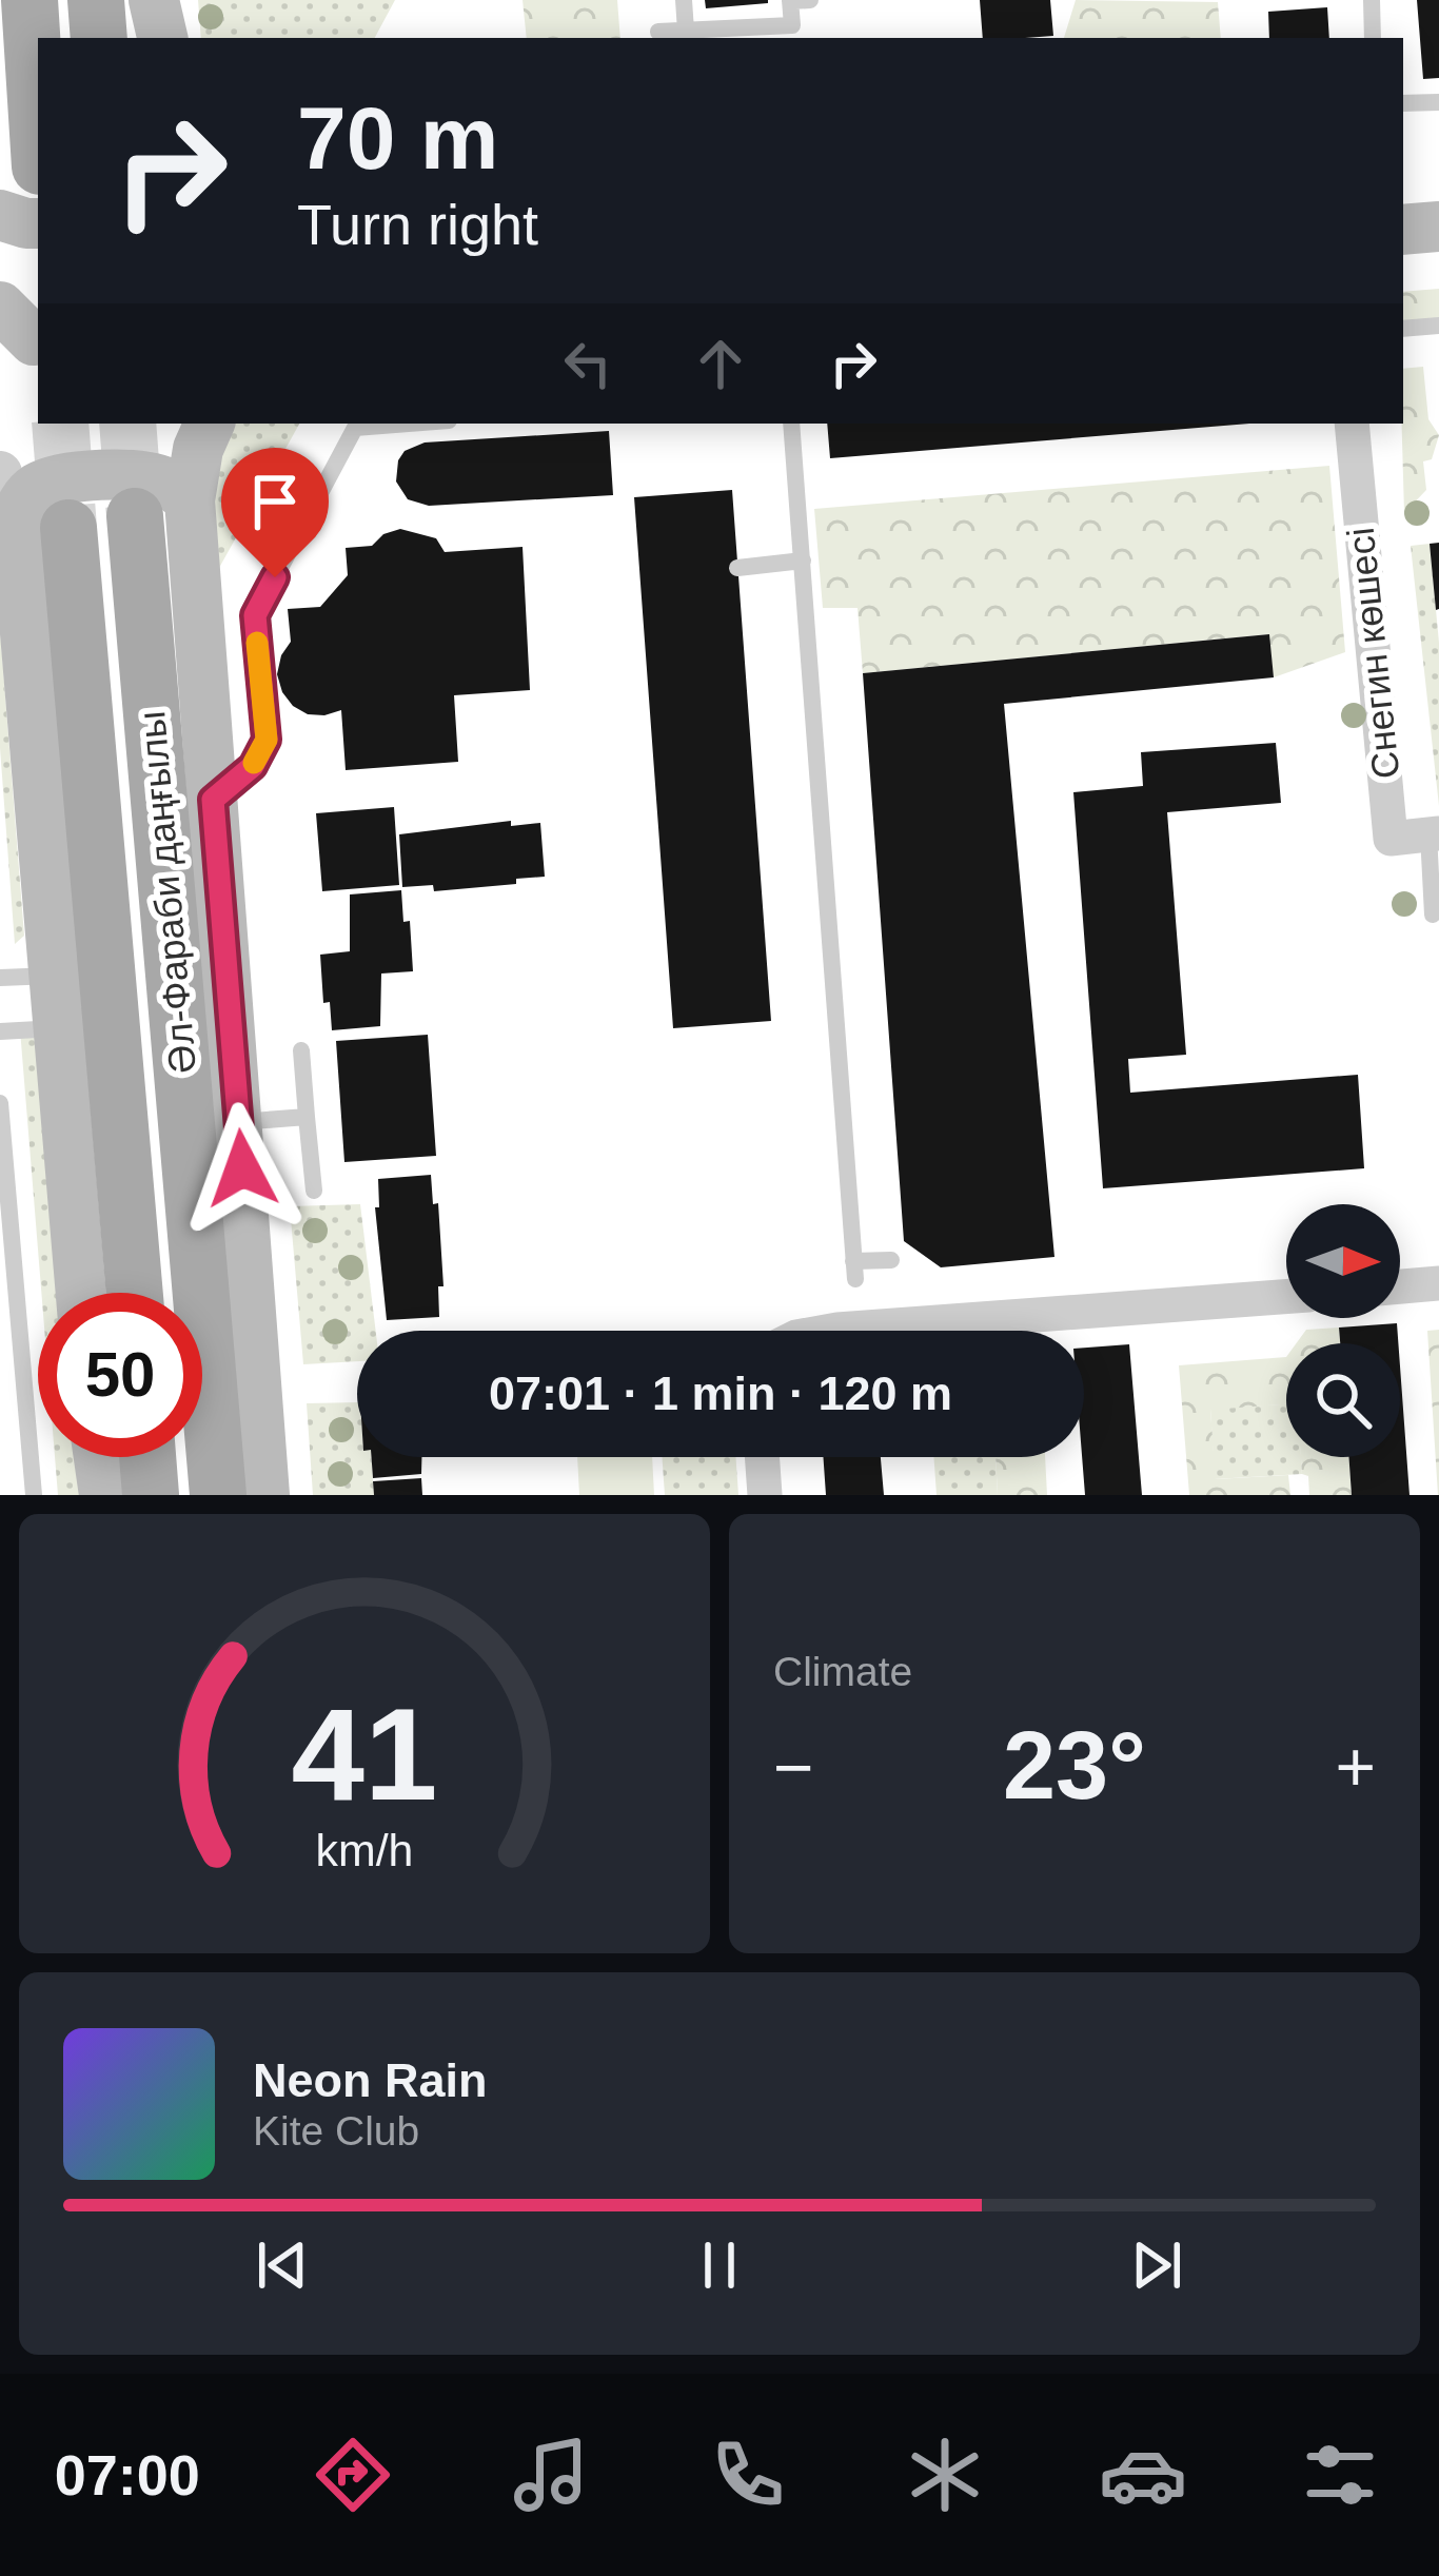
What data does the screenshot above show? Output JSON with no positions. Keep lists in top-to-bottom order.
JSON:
{
  "streets": {
    "main road": ["Әл-Фараби даңғылы"],
    "street": ["Снегин көшесі"]
  },
  "north": "right",
  "page": {
    "turn": ["70 m", "Turn right"],
    "limit": "50",
    "trip": "07:01 · 1 min · 120 m",
    "tile": "Climate",
    "heat": ["−", "23°", "+"],
    "song": ["Neon Rain", "Kite Club"],
    "tabs": "07:00",
    "gauge": ["41", "km/h"]
  }
}
